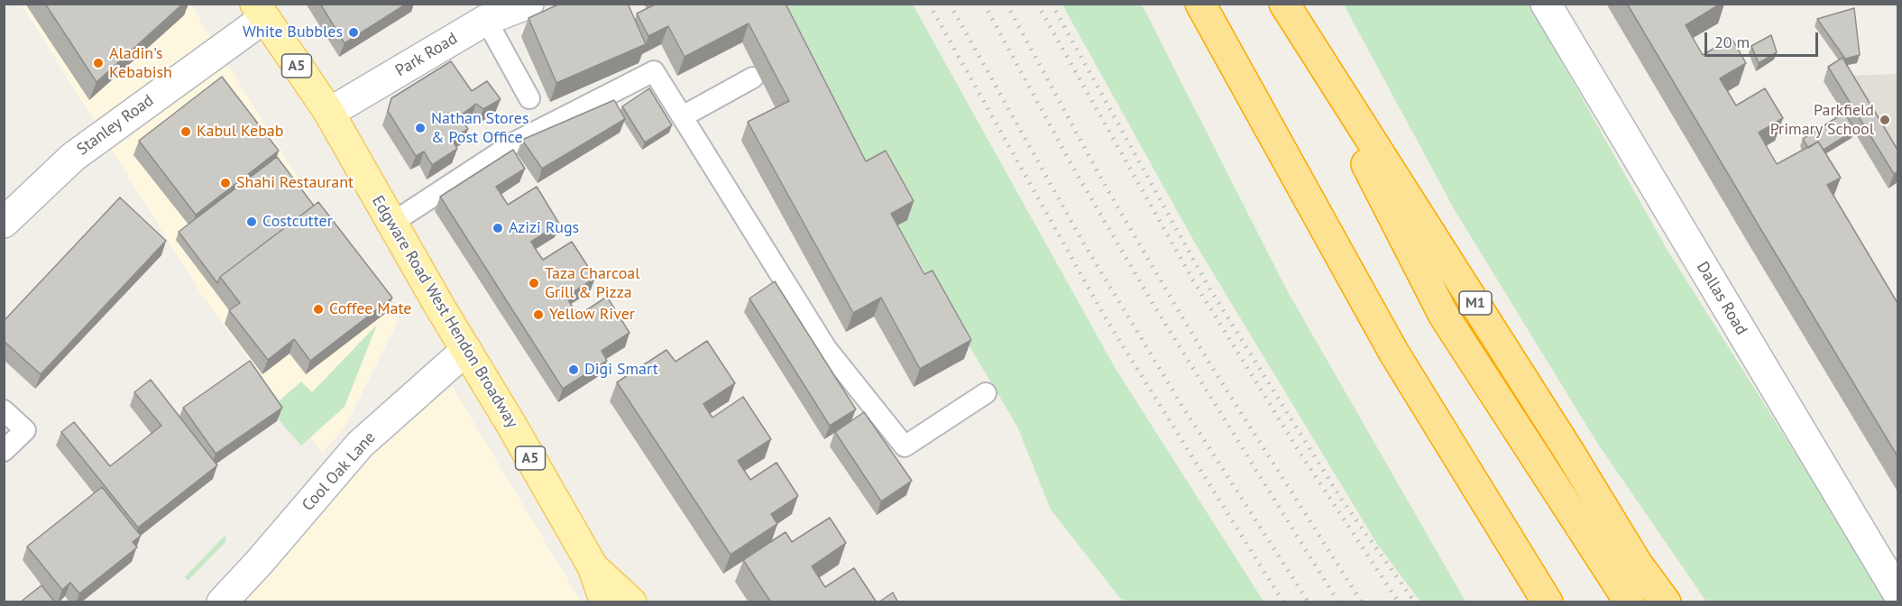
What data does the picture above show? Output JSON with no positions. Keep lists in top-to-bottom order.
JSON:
{
  "streets": {
    "highway": ["M1"],
    "main road": ["A5", "Edgware Road West Hendon Broadway"],
    "street": [
      "Park Road",
      "Stanley Road",
      "Dallas Road",
      "Cool Oak Lane"
    ]
  },
  "crossings": [
    ["Park Road", "A5"],
    ["Park Road", "Edgware Road West Hendon Broadway"],
    ["A5", "Stanley Road"],
    ["A5", "Edgware Road West Hendon Broadway"],
    ["Edgware Road West Hendon Broadway", "Cool Oak Lane"]
  ],
  "places": [
    "White Bubbles",
    "Aladin's Kebabish",
    "Parkfield Primary School",
    "Nathan Stores & Post Office",
    "Kabul Kebab",
    "Shahi Restaurant",
    "Costcutter",
    "Azizi Rugs",
    "Taza Charcoal Grill & Pizza",
    "Coffee Mate",
    "Yellow River",
    "Digi Smart"
  ],
  "scale_bar": "20 m"
}
